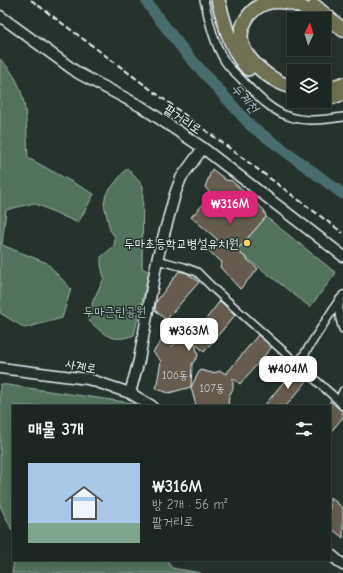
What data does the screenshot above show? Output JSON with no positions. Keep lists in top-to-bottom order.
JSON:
{
  "streets": {
    "street": ["팥거리로", "사계로"]
  },
  "water": ["두계천"],
  "parks": ["두마근린공원"],
  "places": ["두마초등학교병설유치원"],
  "house_numbers": ["106동", "107동"],
  "north": "top",
  "page": {
    "price": ["₩316M", "₩363M", "₩404M"],
    "heading": "매물 3개",
    "list": [
      {
        "name": "₩316M",
        "note": "방 2개 · 56 m² · 팥거리로"
      }
    ]
  }
}
